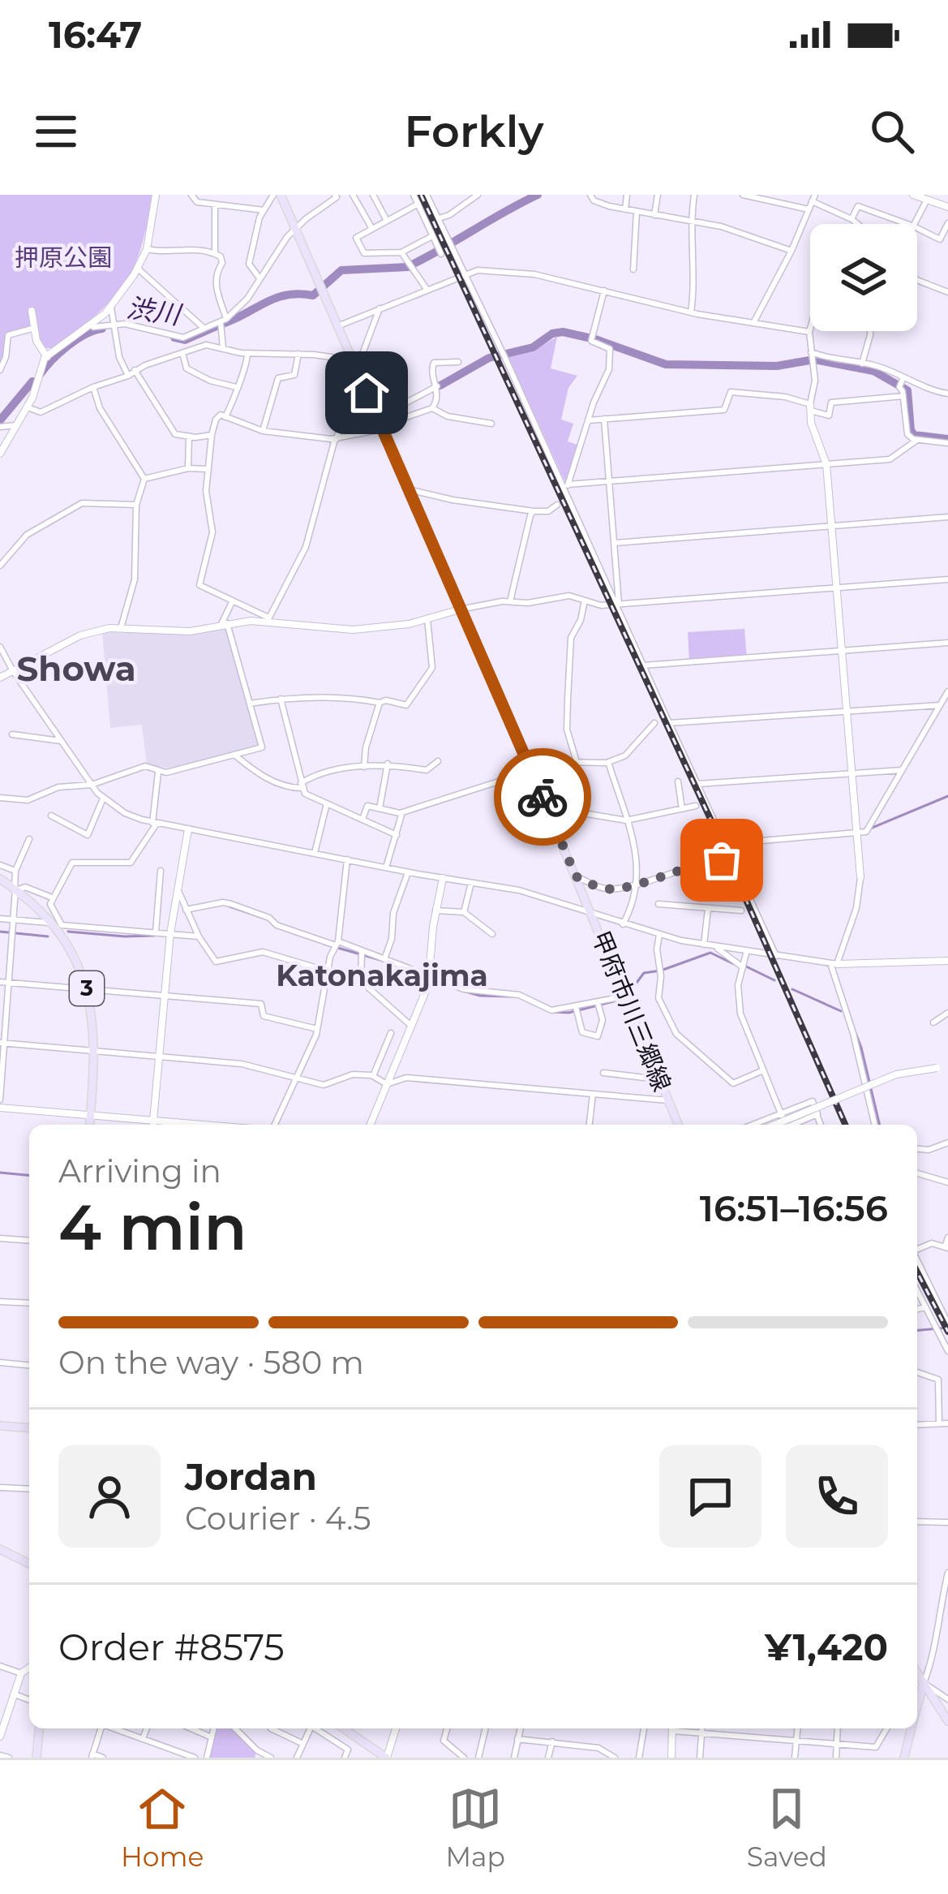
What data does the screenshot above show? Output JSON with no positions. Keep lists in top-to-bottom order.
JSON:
{
  "streets": {
    "main road": ["3", "甲府市川三郷線"]
  },
  "districts": ["Showa", "Katonakajima"],
  "water": ["渋川"],
  "parks": ["押原公園"],
  "page": {
    "status": "16:47",
    "header": "Forkly",
    "heading": ["4 min", "Arriving in", "16:51–16:56"],
    "panel": [
      "Jordan",
      "Courier · 4.5",
      "Order #8575",
      "¥1,420"
    ],
    "bar": "On the way · 580 m",
    "tabs": ["Home", "Map", "Saved"]
  }
}
